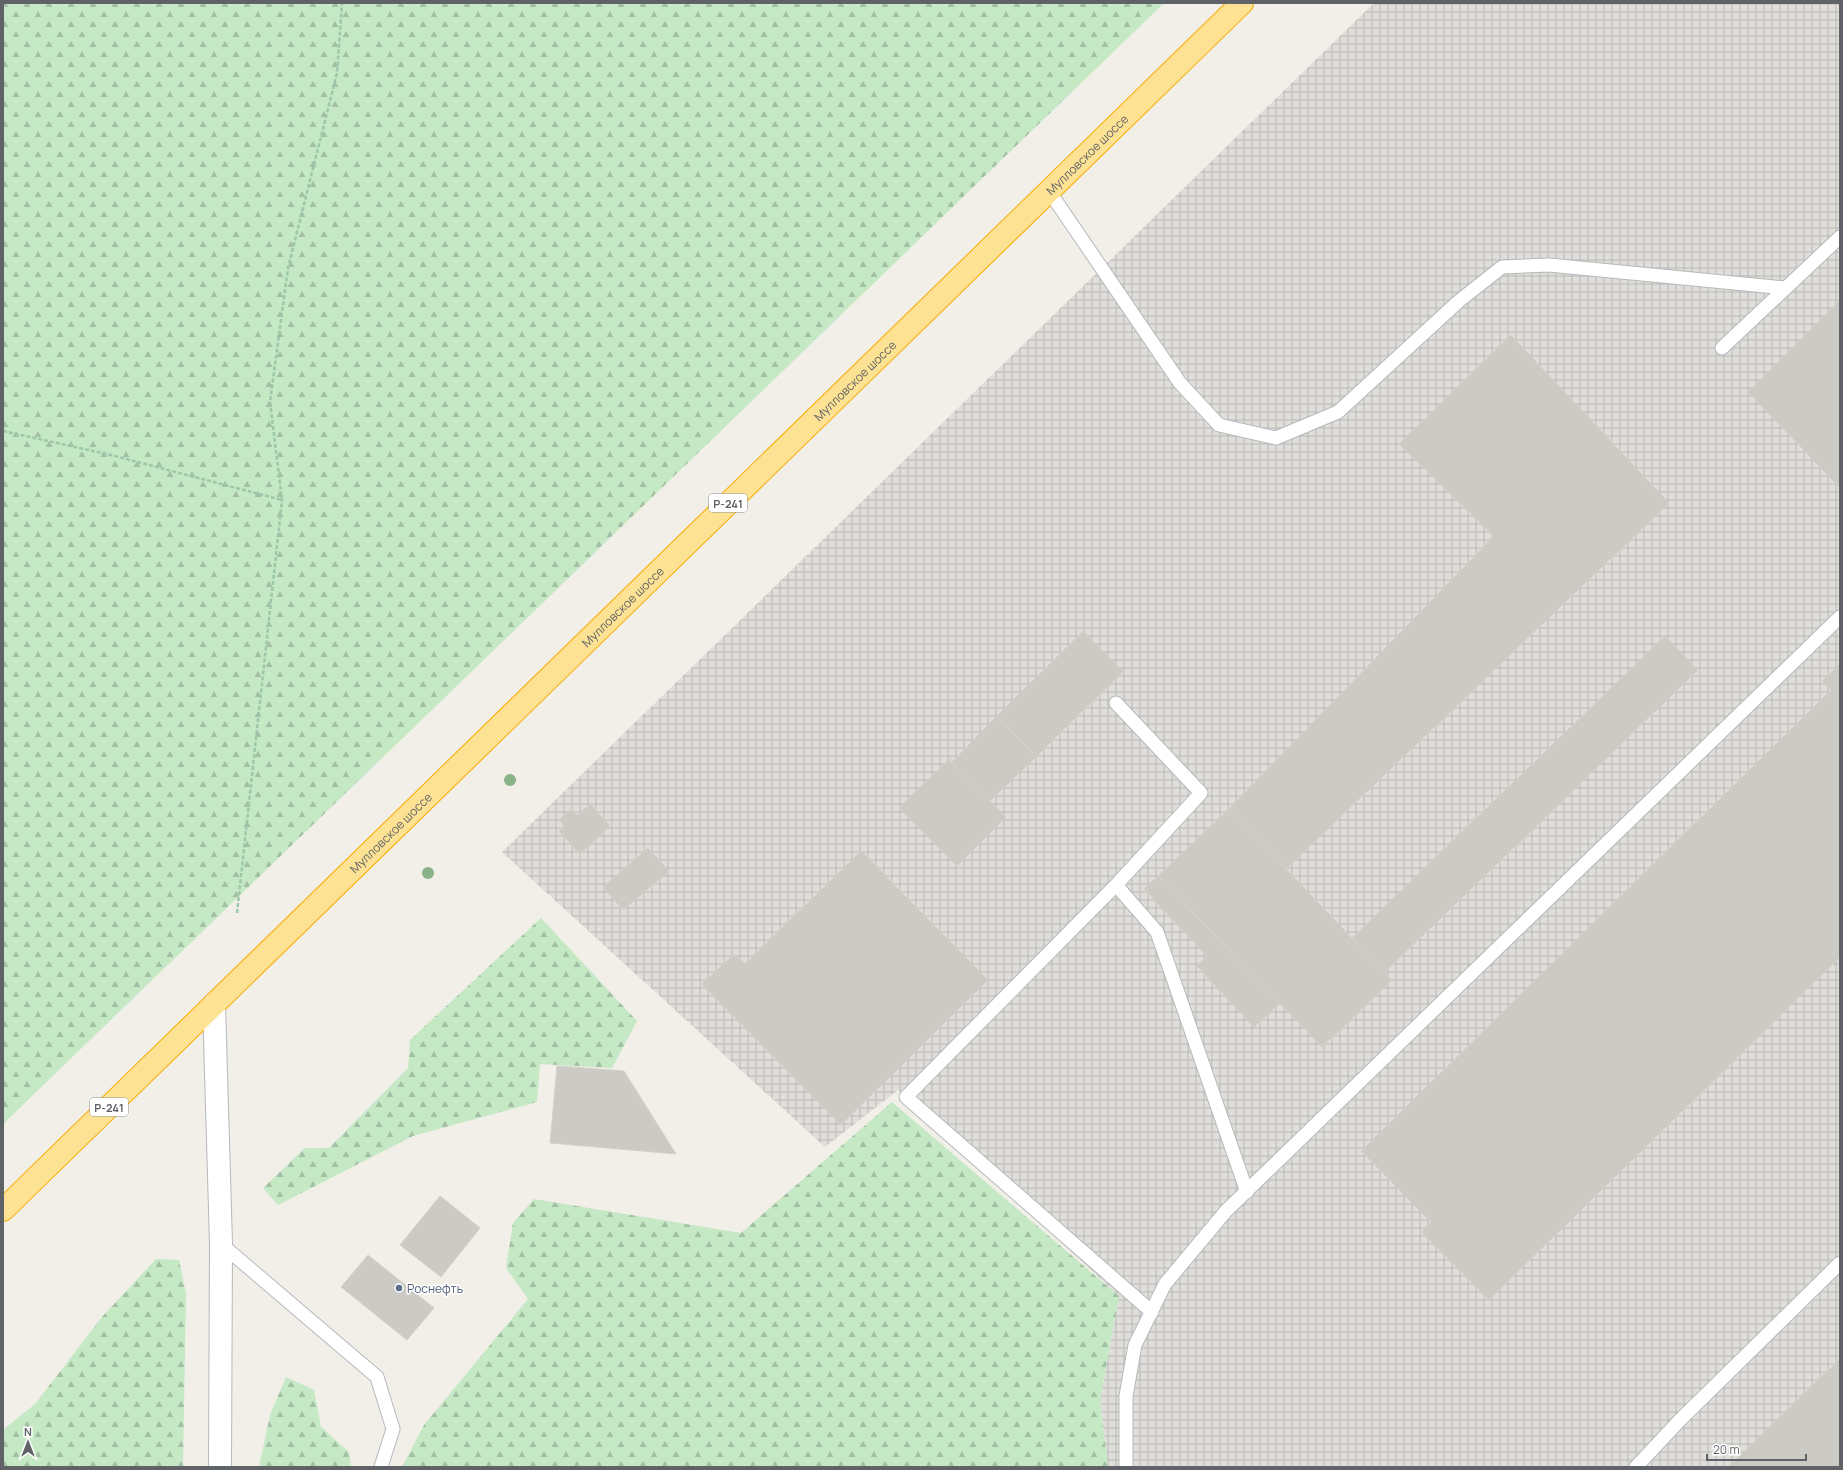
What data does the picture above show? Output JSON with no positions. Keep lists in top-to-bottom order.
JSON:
{
  "streets": {
    "highway": ["Мулловское шоссе", "Р-241"]
  },
  "places": ["Роснефть"],
  "scale_bar": "20 m",
  "north": "top"
}
